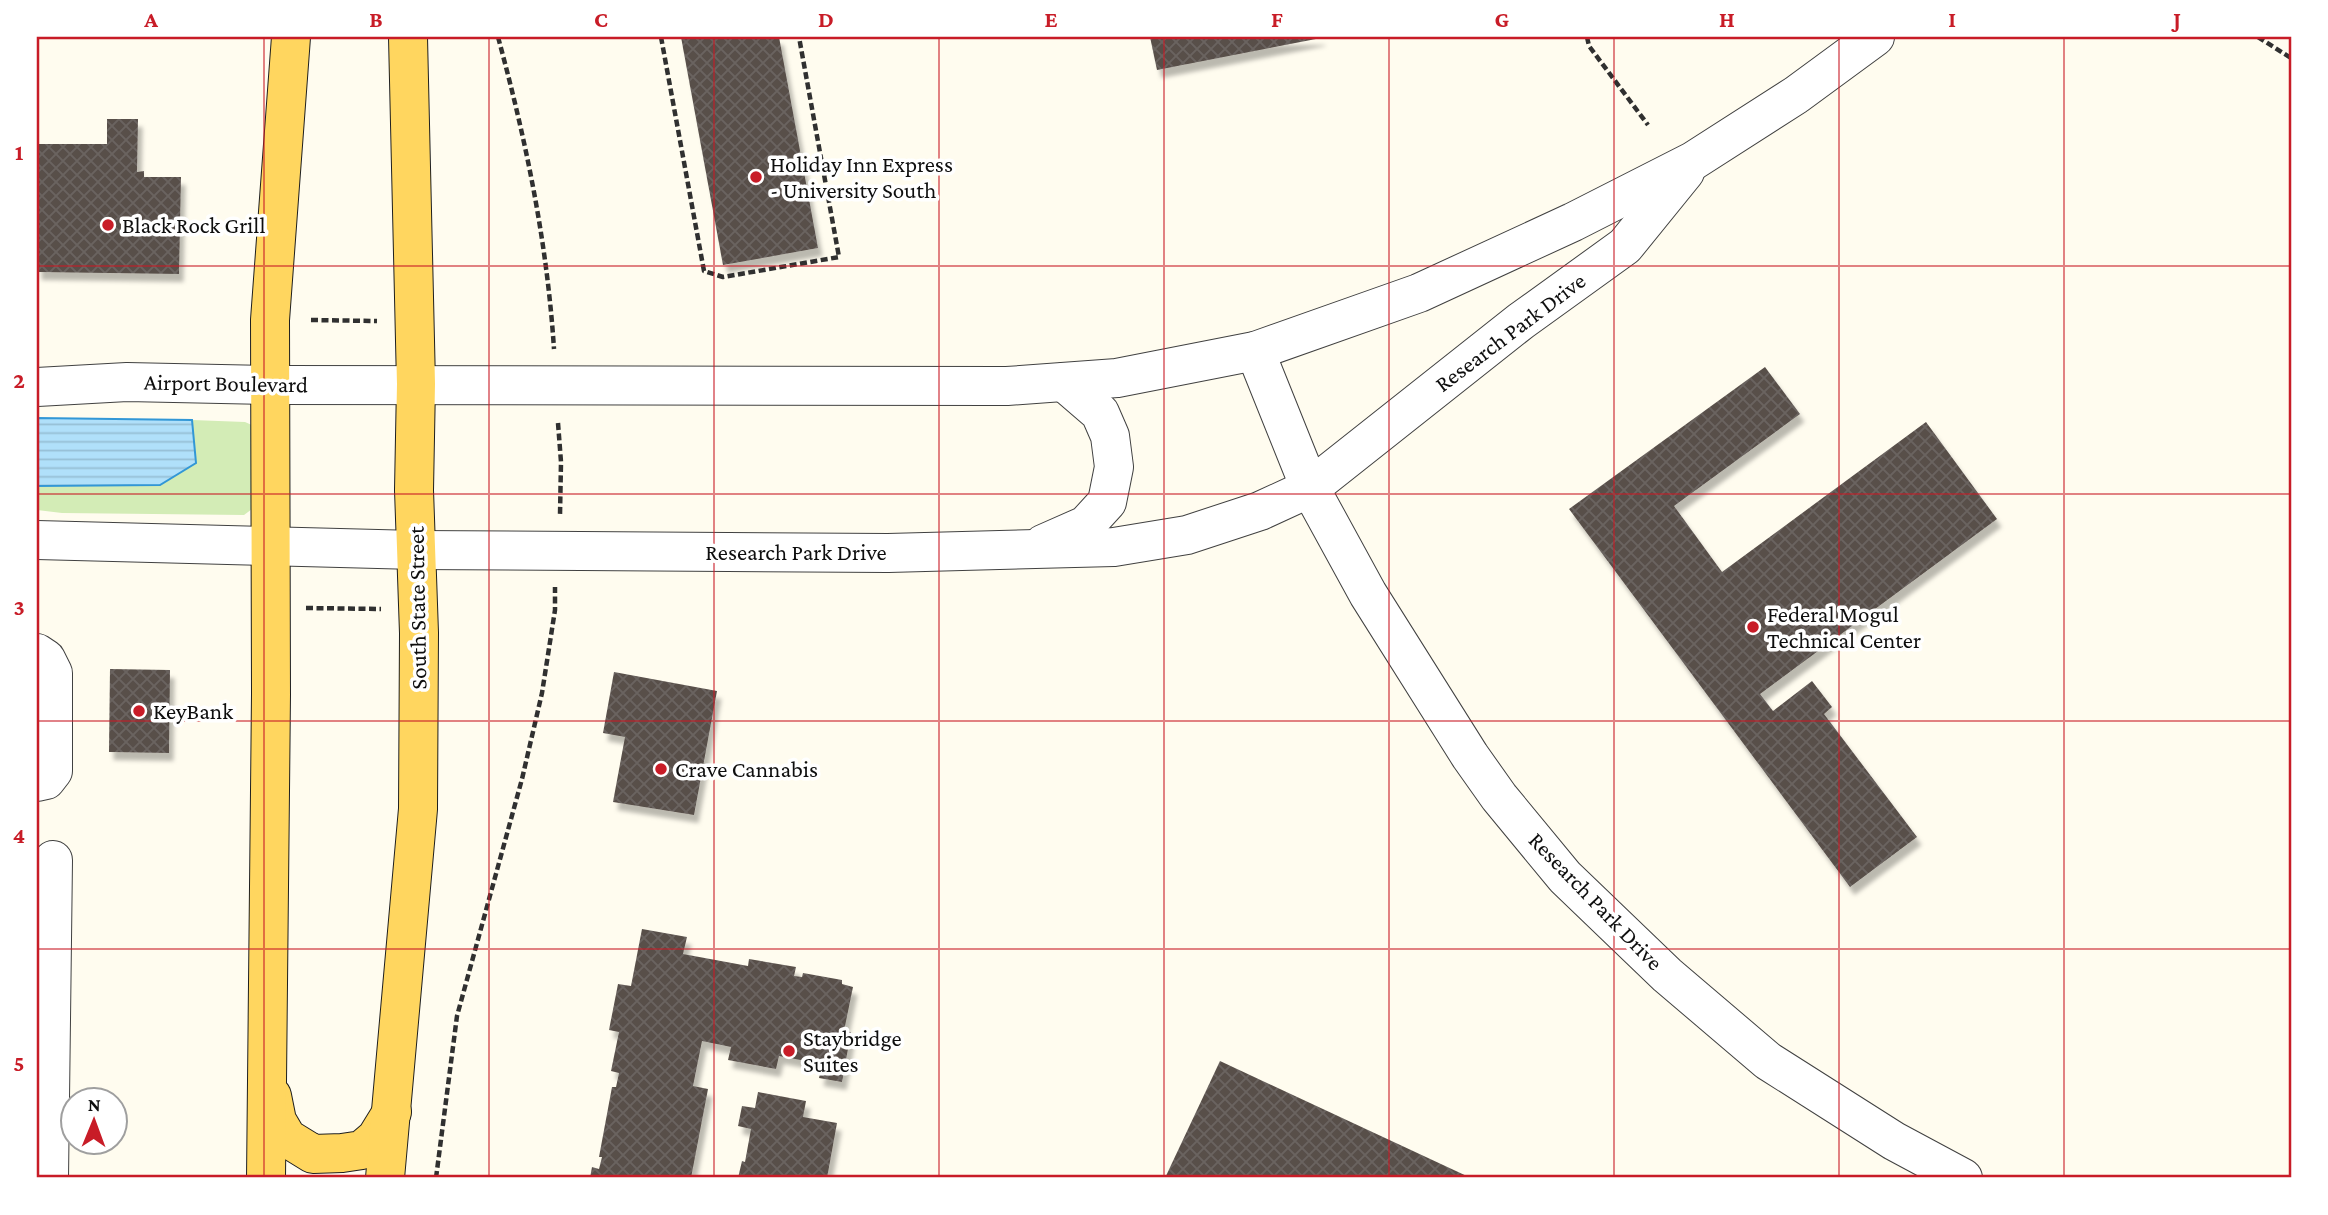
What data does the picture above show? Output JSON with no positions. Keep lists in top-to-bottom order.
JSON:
{
  "streets": {
    "main road": ["South State Street"],
    "street": ["Research Park Drive", "Airport Boulevard"]
  },
  "crossings": [
    ["Research Park Drive", "Airport Boulevard"],
    ["Research Park Drive", "South State Street"],
    ["Airport Boulevard", "South State Street"]
  ],
  "places": [
    "Holiday Inn Express - University South",
    "Black Rock Grill",
    "Federal Mogul Technical Center",
    "KeyBank",
    "Crave Cannabis",
    "Staybridge Suites"
  ],
  "north": "top",
  "grid": {
    "columns": [
      "A",
      "B",
      "C",
      "D",
      "E",
      "F",
      "G",
      "H",
      "I",
      "J"
    ],
    "rows": [
      "1",
      "2",
      "3",
      "4",
      "5"
    ]
  }
}
